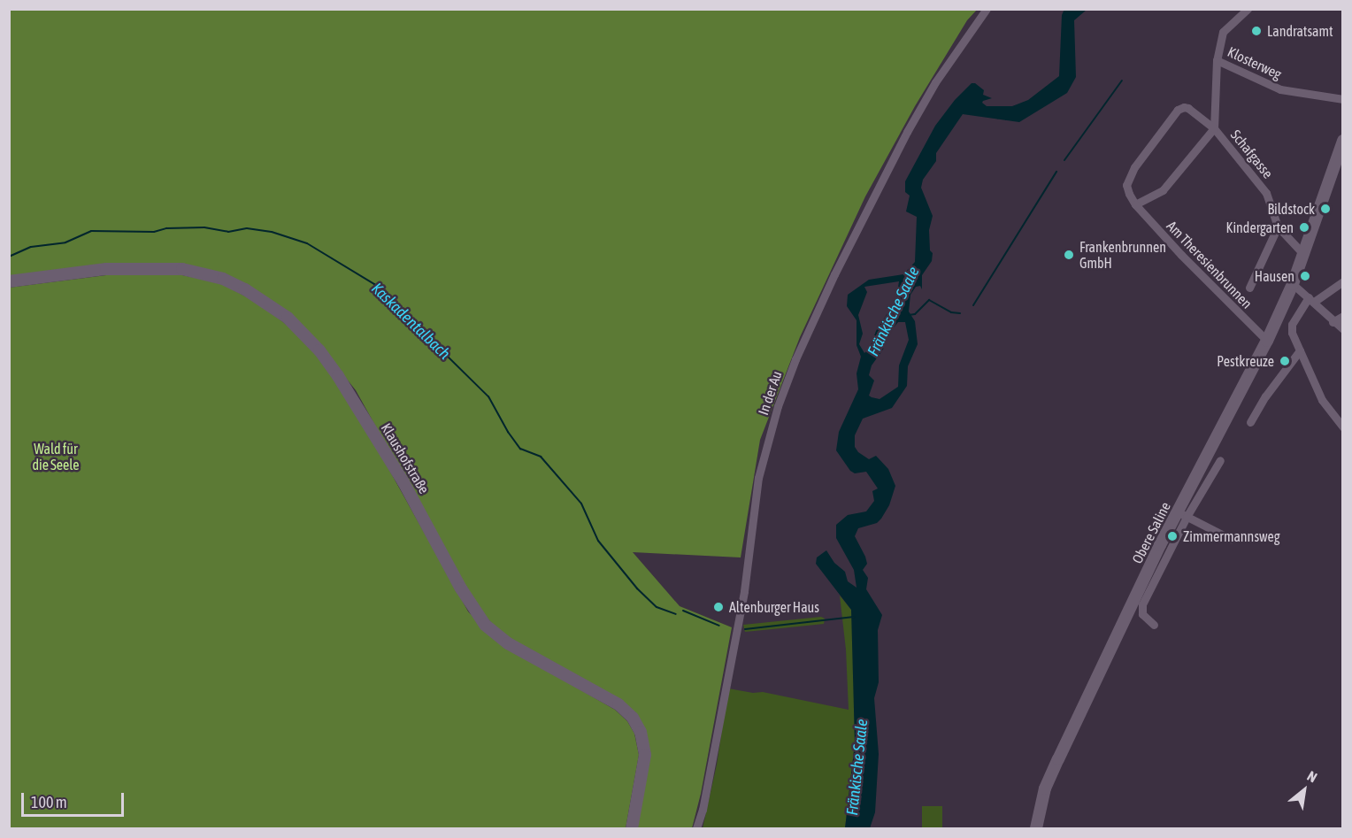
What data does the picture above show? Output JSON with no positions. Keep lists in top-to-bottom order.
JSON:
{
  "streets": {
    "main road": ["Klaushofstraße", "Obere Saline"],
    "street": [
      "Klosterweg",
      "Schafgasse",
      "Am Theresienbrunnen",
      "In der Au"
    ]
  },
  "crossings": [
    ["Klosterweg", "Schafgasse"],
    ["Schafgasse", "Am Theresienbrunnen"],
    ["Schafgasse", "Obere Saline"],
    ["Am Theresienbrunnen", "Obere Saline"]
  ],
  "water": ["Fränkische Saale", "Kaskadentalbach"],
  "parks": ["Wald für die Seele"],
  "places": [
    "Landratsamt",
    "Bildstock",
    "Kindergarten",
    "Frankenbrunnen GmbH",
    "Hausen",
    "Pestkreuze",
    "Zimmermannsweg",
    "Altenburger Haus"
  ],
  "scale_bar": "100 m",
  "north": "top right"
}
